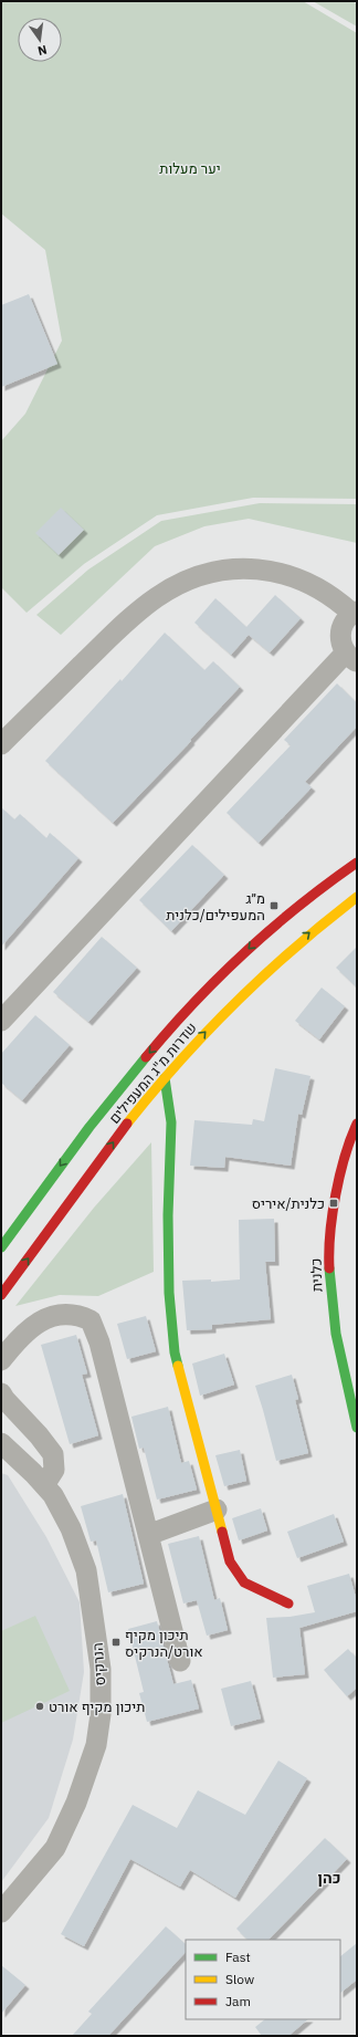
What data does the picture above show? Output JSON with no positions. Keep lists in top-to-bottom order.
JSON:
{
  "streets": {
    "main road": ["שדרות מ\"ג המעפילים", "כלנית"],
    "street": ["הנרקיס"]
  },
  "districts": ["כהן"],
  "parks": ["יער מעלות"],
  "places": {
    "transit": ["מ״ג המעפילים/כלנית", "כלנית/איריס", "תיכון מקיף אורט/הנרקיס"],
    "other": ["תיכון מקיף אורט"]
  },
  "legend": ["Fast", "Slow", "Jam"],
  "north": "bottom"
}
